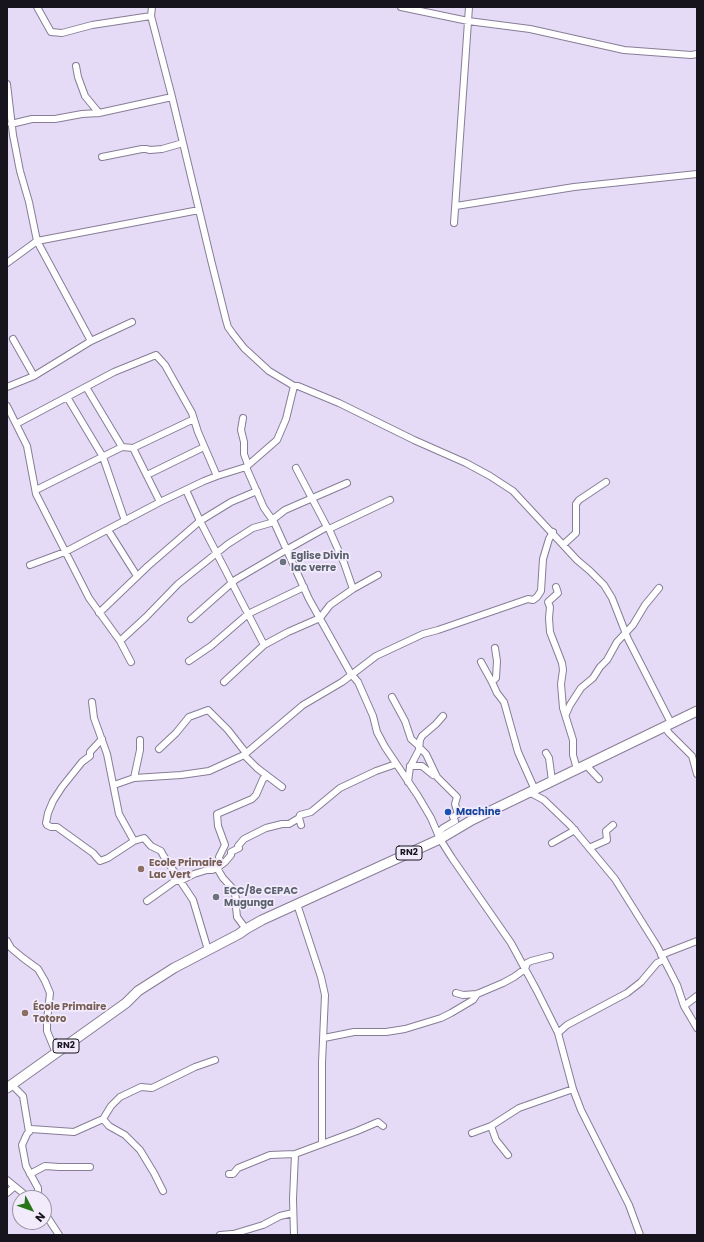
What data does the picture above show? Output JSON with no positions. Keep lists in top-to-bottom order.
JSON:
{
  "streets": {
    "highway": ["RN2"]
  },
  "places": [
    "Eglise Divin lac verre",
    "Machine",
    "Ecole Primaire Lac Vert",
    "ECC/8e CEPAC Mugunga",
    "École Primaire Totoro"
  ],
  "north": "bottom right"
}
